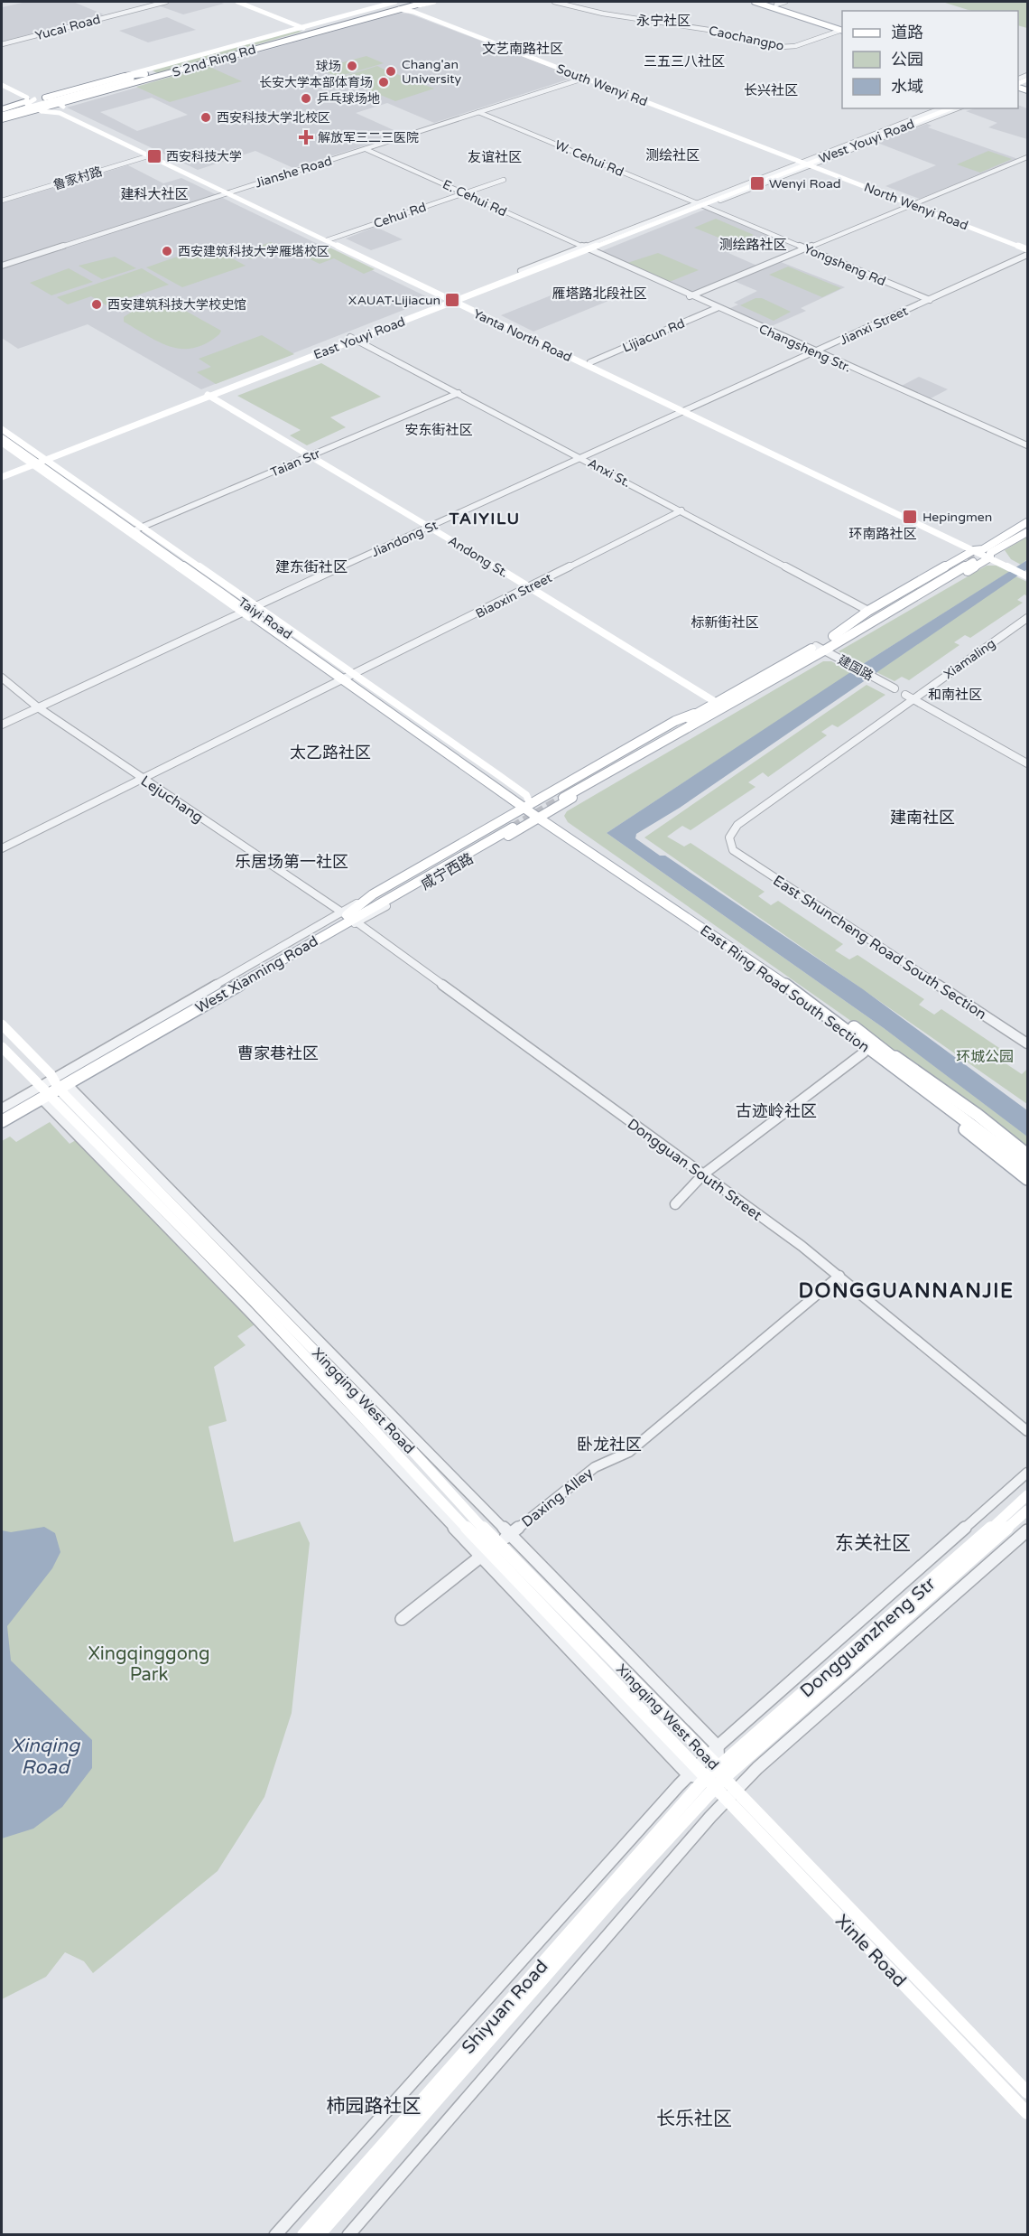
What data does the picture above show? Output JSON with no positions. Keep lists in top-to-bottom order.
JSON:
{
  "streets": {
    "main road": [
      "S 2nd Ring Rd",
      "South Wenyi Rd",
      "West Youyi Road",
      "North Wenyi Road",
      "Yanta North Road",
      "East Youyi Road",
      "Andong St.",
      "Taiyi Road",
      "咸宁西路",
      "West Xianning Road",
      "East Ring Road South Section",
      "Xingqing West Road",
      "Dongguanzheng Str",
      "Xinle Road",
      "Shiyuan Road"
    ],
    "street": [
      "Yucai Road",
      "Caochangpo",
      "W. Cehui Rd",
      "Jianshe Road",
      "鲁家村路",
      "E. Cehui Rd",
      "Cehui Rd",
      "Yongsheng Rd",
      "Jianxi Street",
      "Lijiacun Rd",
      "Changsheng Str.",
      "Taian Str",
      "Anxi St.",
      "Jiandong St",
      "Biaoxin Street",
      "Xiamaling",
      "建国路",
      "Lejuchang",
      "East Shuncheng Road South Section",
      "Dongguan South Street",
      "Daxing Alley"
    ]
  },
  "crossings": [
    ["S 2nd Ring Rd", "South Wenyi Rd"],
    ["South Wenyi Rd", "West Youyi Road"],
    ["South Wenyi Rd", "Jianshe Road"],
    ["South Wenyi Rd", "North Wenyi Road"],
    ["South Wenyi Rd", "East Youyi Road"],
    ["West Youyi Road", "North Wenyi Road"],
    ["West Youyi Road", "East Youyi Road"],
    ["W. Cehui Rd", "Jianshe Road"],
    ["W. Cehui Rd", "Yongsheng Rd"],
    ["W. Cehui Rd", "East Youyi Road"],
    ["Jianshe Road", "E. Cehui Rd"],
    ["Jianshe Road", "Yanta North Road"],
    ["鲁家村路", "Yanta North Road"],
    ["E. Cehui Rd", "Cehui Rd"],
    ["E. Cehui Rd", "East Youyi Road"],
    ["E. Cehui Rd", "Changsheng Str."],
    ["North Wenyi Road", "East Youyi Road"],
    ["Cehui Rd", "Yanta North Road"],
    ["Yongsheng Rd", "Jianxi Street"],
    ["Yongsheng Rd", "East Youyi Road"],
    ["Jianxi Street", "Yanta North Road"],
    ["Jianxi Street", "Changsheng Str."],
    ["Jianxi Street", "Jiandong St"],
    ["Yanta North Road", "Lijiacun Rd"],
    ["Yanta North Road", "East Youyi Road"],
    ["Yanta North Road", "Jiandong St"],
    ["Lijiacun Rd", "Changsheng Str."],
    ["East Youyi Road", "Changsheng Str."],
    ["East Youyi Road", "Anxi St."],
    ["East Youyi Road", "Andong St."],
    ["East Youyi Road", "Taiyi Road"],
    ["Taian Str", "Anxi St."],
    ["Taian Str", "Andong St."],
    ["Taian Str", "Taiyi Road"],
    ["Anxi St.", "Jiandong St"],
    ["Anxi St.", "Biaoxin Street"],
    ["Jiandong St", "Andong St."],
    ["Jiandong St", "Taiyi Road"],
    ["Jiandong St", "Lejuchang"],
    ["Andong St.", "Biaoxin Street"],
    ["Biaoxin Street", "Taiyi Road"],
    ["Biaoxin Street", "Lejuchang"],
    ["Taiyi Road", "咸宁西路"],
    ["Taiyi Road", "East Ring Road South Section"],
    ["Xiamaling", "East Shuncheng Road South Section"],
    ["Lejuchang", "咸宁西路"],
    ["Lejuchang", "West Xianning Road"],
    ["Lejuchang", "Dongguan South Street"],
    ["咸宁西路", "West Xianning Road"],
    ["咸宁西路", "East Ring Road South Section"],
    ["咸宁西路", "Dongguan South Street"],
    ["West Xianning Road", "Dongguan South Street"],
    ["West Xianning Road", "Xingqing West Road"],
    ["Dongguan South Street", "Daxing Alley"],
    ["Xingqing West Road", "Daxing Alley"],
    ["Xingqing West Road", "Dongguanzheng Str"],
    ["Xingqing West Road", "Xinle Road"],
    ["Xingqing West Road", "Shiyuan Road"],
    ["Dongguanzheng Str", "Xinle Road"],
    ["Dongguanzheng Str", "Shiyuan Road"],
    ["Xinle Road", "Shiyuan Road"]
  ],
  "districts": [
    "永宁社区",
    "文艺南路社区",
    "三五三八社区",
    "长兴社区",
    "测绘社区",
    "友谊社区",
    "建科大社区",
    "测绘路社区",
    "雁塔路北段社区",
    "安东街社区",
    "TAIYILU",
    "环南路社区",
    "建东街社区",
    "标新街社区",
    "和南社区",
    "太乙路社区",
    "建南社区",
    "乐居场第一社区",
    "曹家巷社区",
    "古迹岭社区",
    "DONGGUANNANJIE",
    "卧龙社区",
    "东关社区",
    "柿园路社区",
    "长乐社区"
  ],
  "water": ["Xinqing Road"],
  "parks": ["环城公园", "Xingqinggong Park"],
  "places": {
    "other": [
      "球场",
      "Chang'an University",
      "长安大学本部体育场",
      "乒乓球场地",
      "西安科技大学北校区",
      "西安建筑科技大学雁塔校区",
      "西安建筑科技大学校史馆"
    ],
    "health": ["解放军三二三医院"],
    "transit": [
      "西安科技大学",
      "Wenyi Road",
      "XAUAT·Lijiacun",
      "Hepingmen"
    ]
  },
  "legend": ["道路", "公园", "水域"]
}
